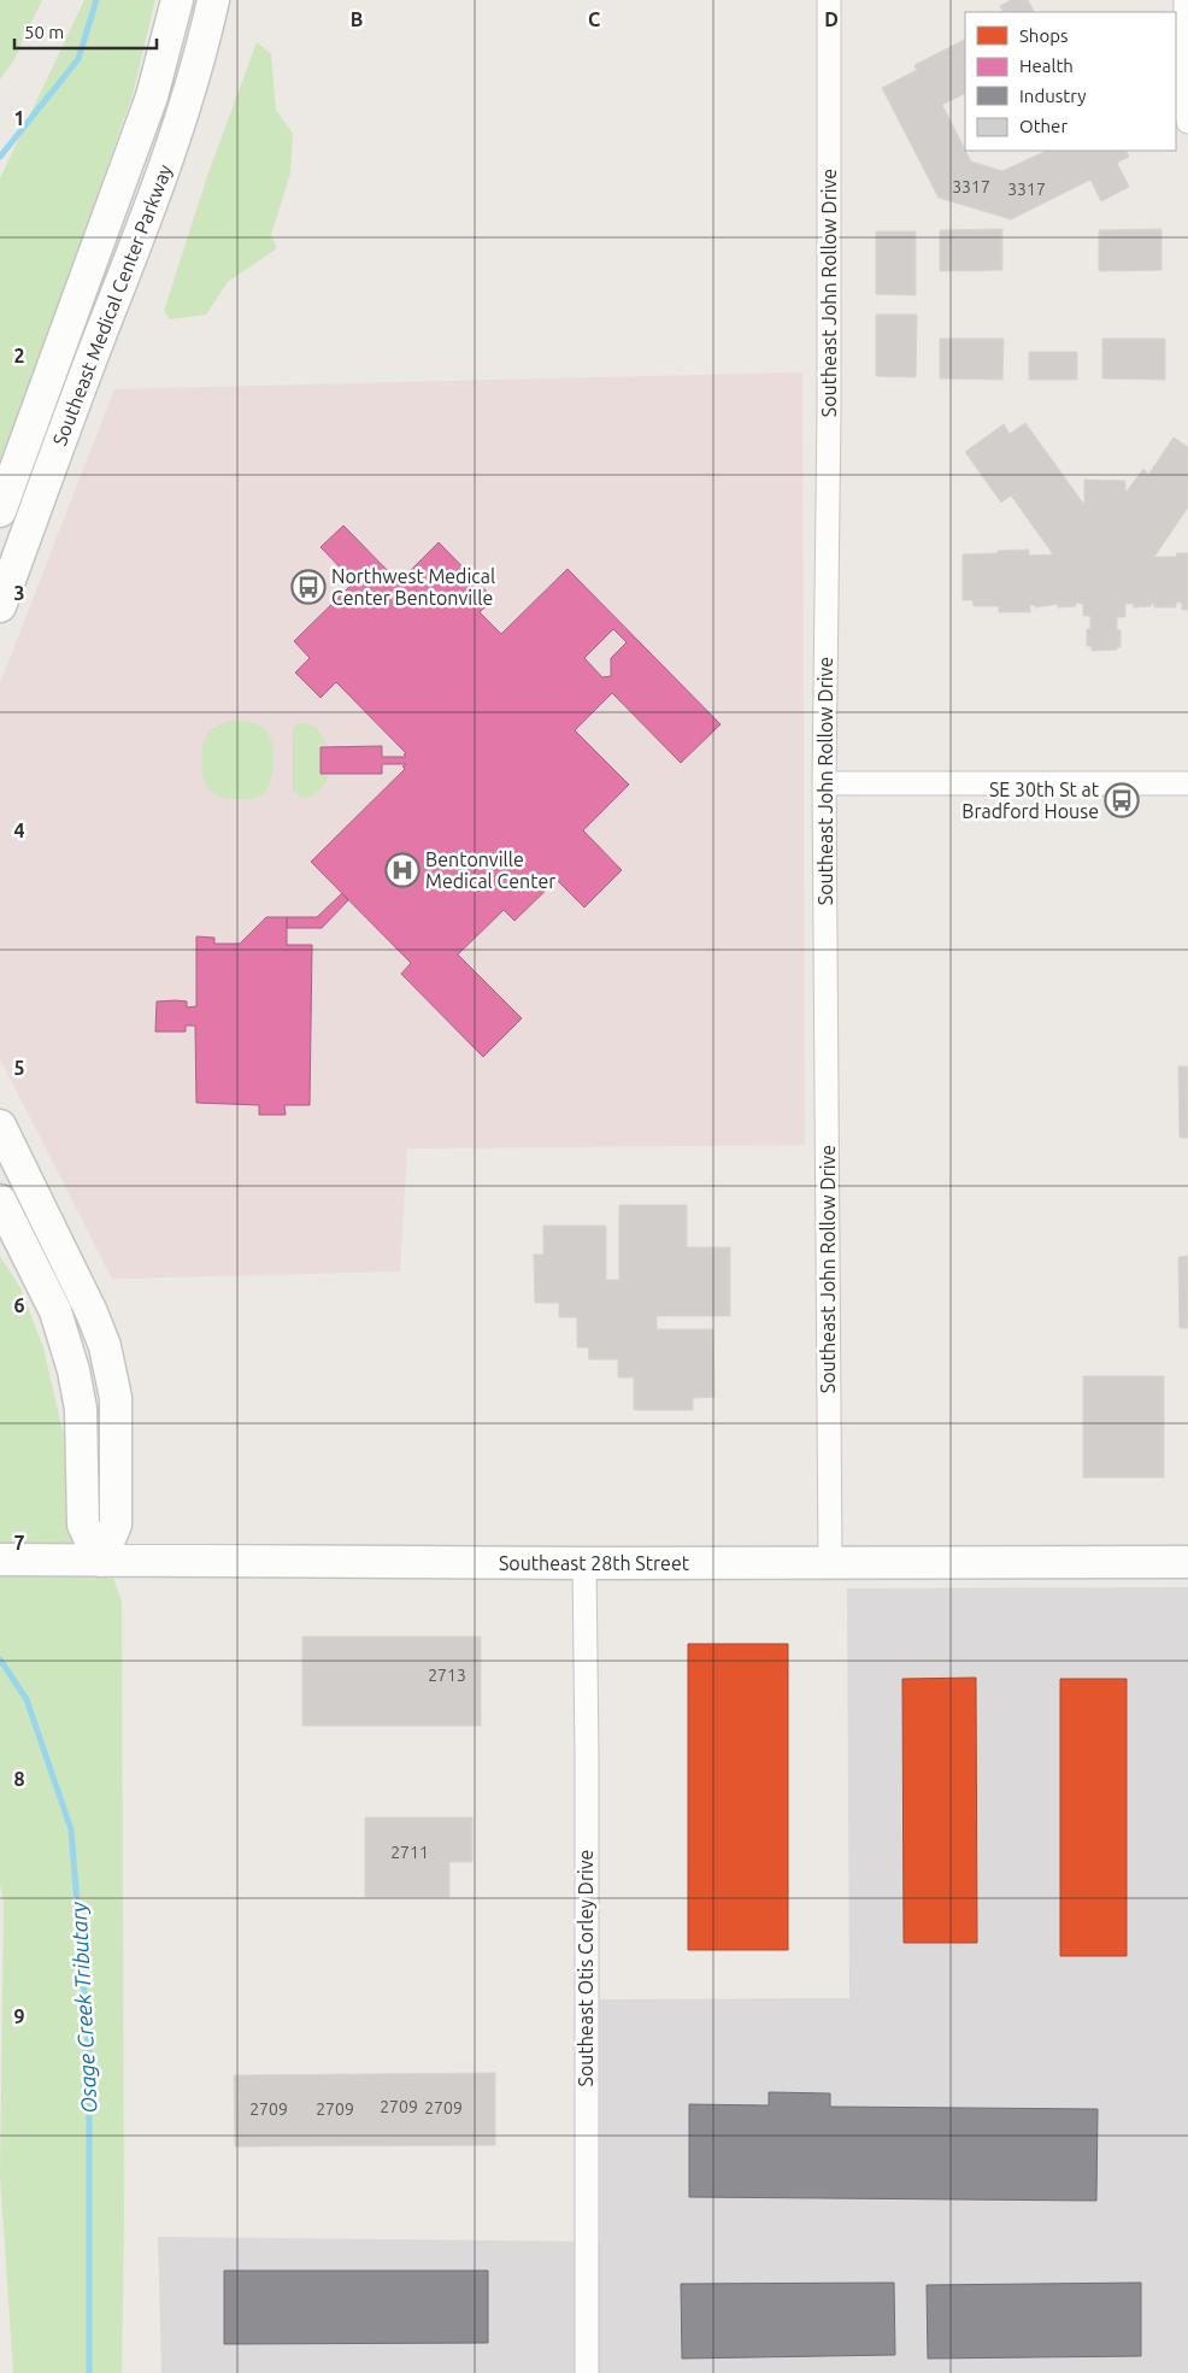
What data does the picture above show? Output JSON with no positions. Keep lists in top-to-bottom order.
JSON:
{
  "streets": {
    "main road": ["Southeast Medical Center Parkway", "Southeast 28th Street"],
    "street": ["Southeast John Rollow Drive", "Southeast Otis Corley Drive"]
  },
  "crossings": [
    ["Southeast John Rollow Drive", "Southeast 28th Street"],
    ["Southeast 28th Street", "Southeast Otis Corley Drive"]
  ],
  "water": ["Osage Creek Tributary"],
  "places": {
    "bus stop": ["Northwest Medical Center Bentonville", "SE 30th St at Bradford House"],
    "hospital": ["Bentonville Medical Center"]
  },
  "house_numbers": [
    "3317",
    "3317",
    "2713",
    "2711",
    "2709",
    "2709",
    "2709",
    "2709"
  ],
  "legend": [
    "Shops",
    "Health",
    "Industry",
    "Other"
  ],
  "scale_bar": "50 m",
  "grid": {
    "columns": ["B", "C", "D"],
    "rows": [
      "1",
      "2",
      "3",
      "4",
      "5",
      "6",
      "7",
      "8",
      "9"
    ]
  }
}
